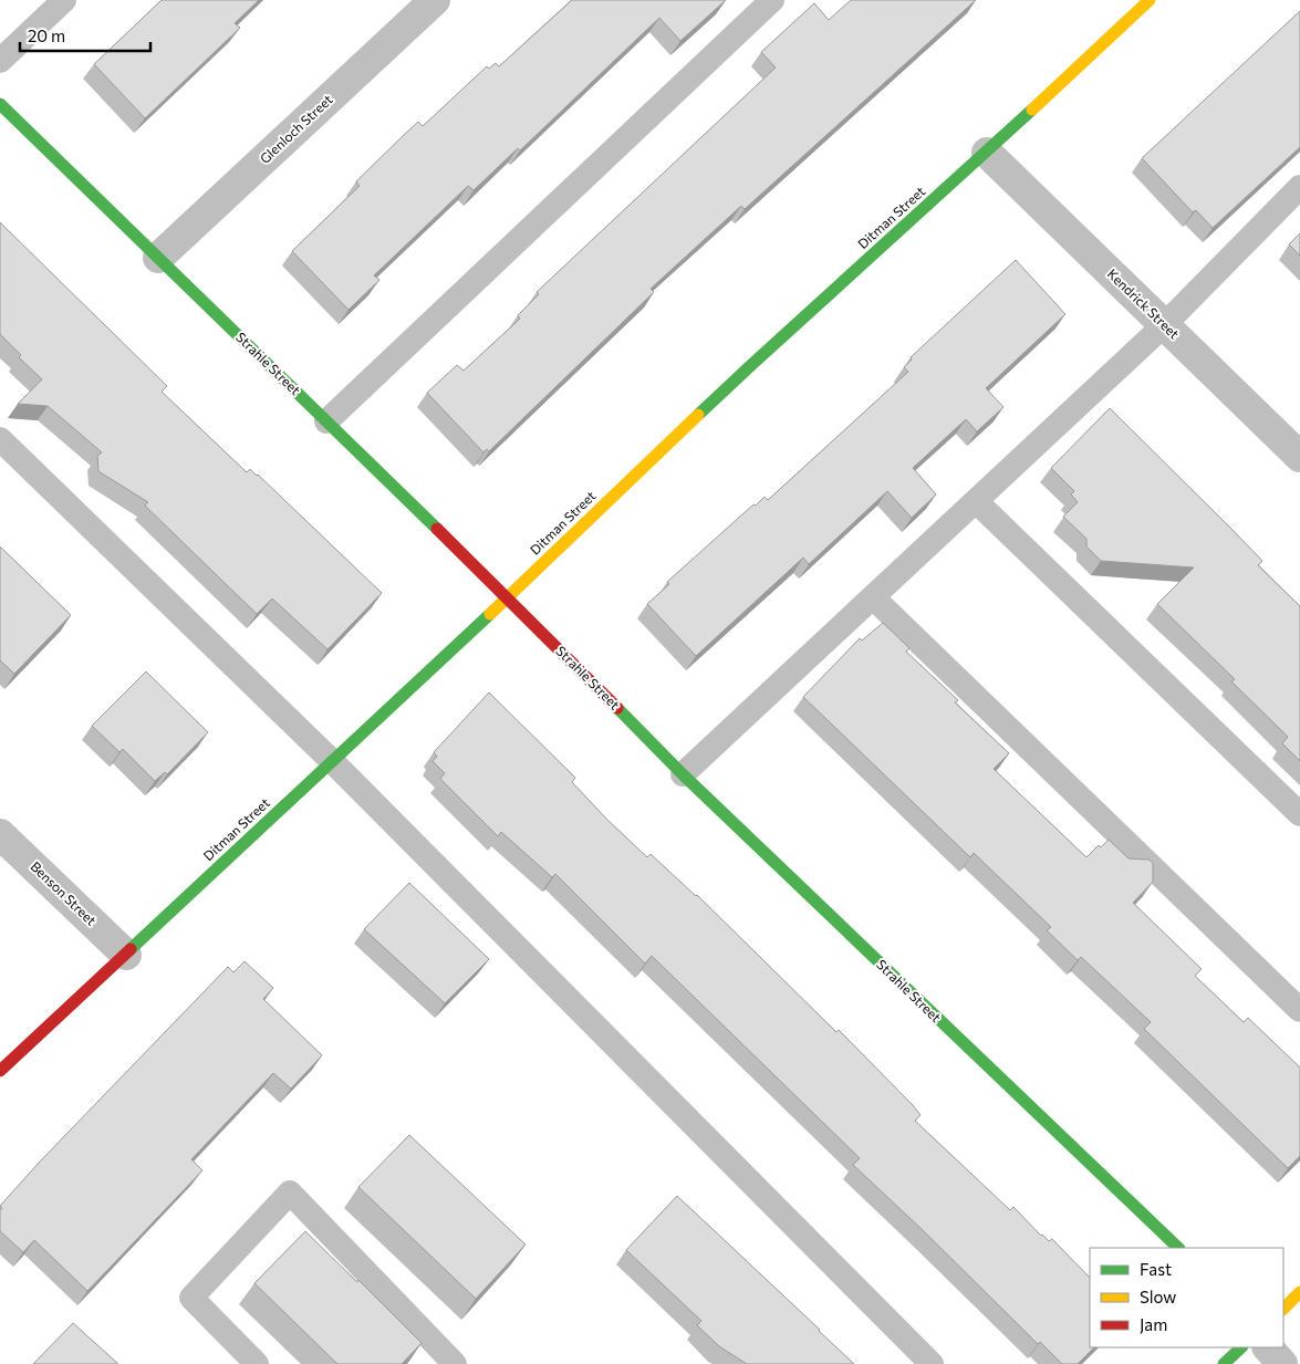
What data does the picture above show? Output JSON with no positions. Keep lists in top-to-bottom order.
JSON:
{
  "streets": {
    "street": [
      "Glenloch Street",
      "Ditman Street",
      "Kendrick Street",
      "Strahle Street",
      "Benson Street"
    ]
  },
  "crossings": [
    ["Glenloch Street", "Strahle Street"],
    ["Ditman Street", "Kendrick Street"],
    ["Ditman Street", "Strahle Street"],
    ["Ditman Street", "Benson Street"]
  ],
  "legend": ["Fast", "Slow", "Jam"],
  "scale_bar": "20 m"
}
